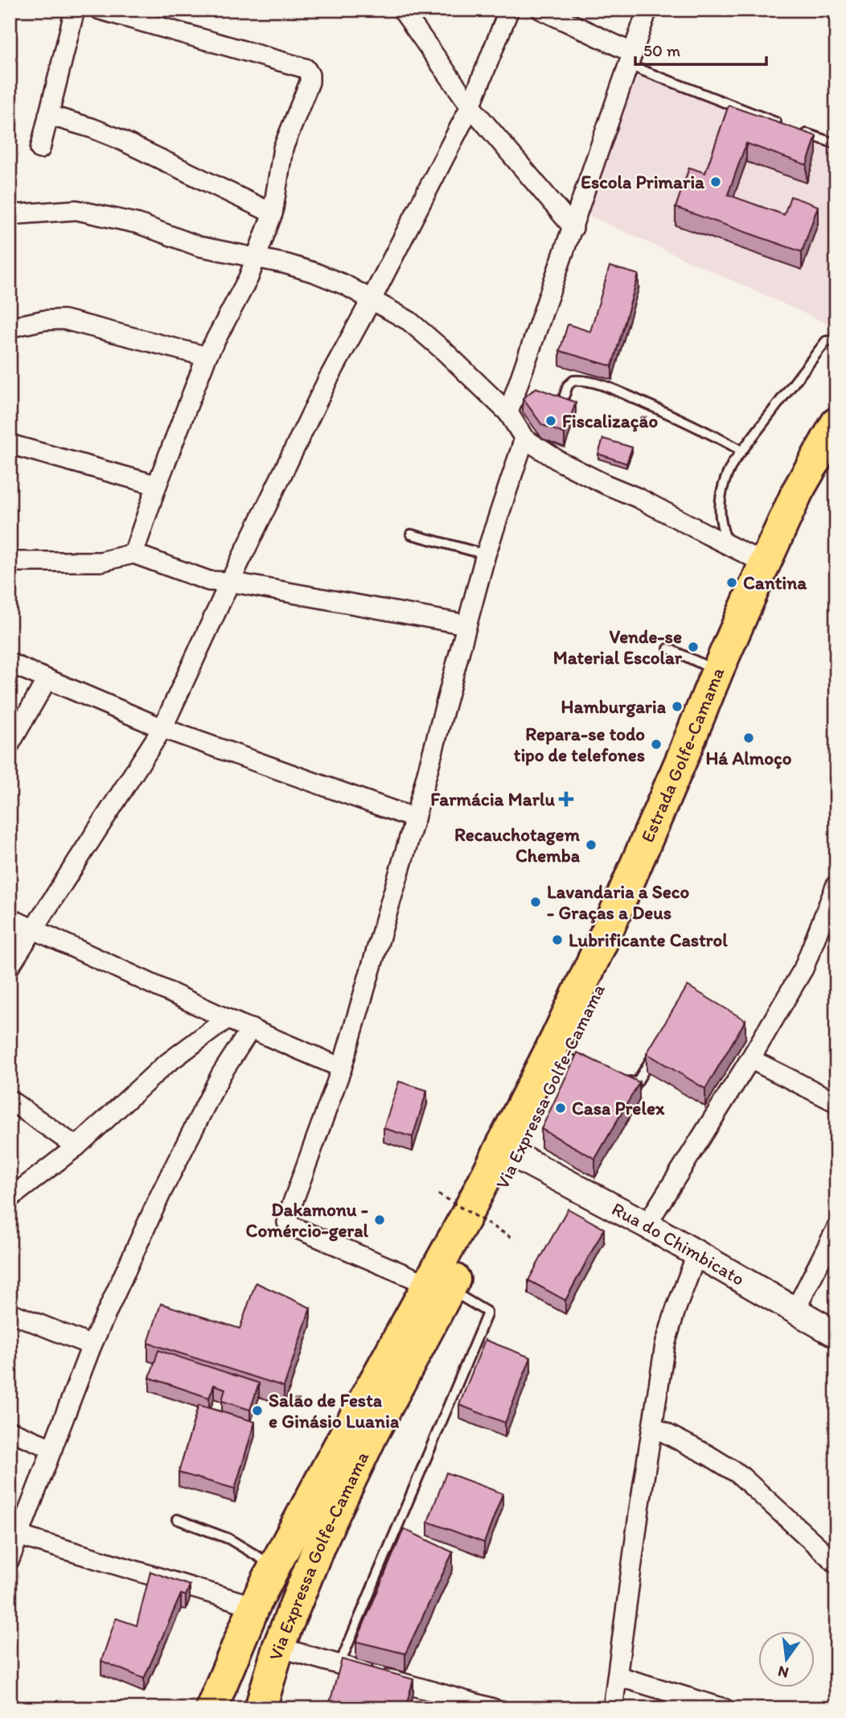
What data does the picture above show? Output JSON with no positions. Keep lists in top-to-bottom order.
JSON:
{
  "streets": {
    "highway": ["Estrada Golfe-Camama", "Via Expressa Golfe-Camama"],
    "street": ["Rua do Chimbicato"]
  },
  "crossings": [
    ["Estrada Golfe-Camama", "Via Expressa Golfe-Camama"],
    ["Via Expressa Golfe-Camama", "Rua do Chimbicato"]
  ],
  "places": {
    "other": [
      "Escola Primaria",
      "Fiscalização",
      "Cantina",
      "Vende-se Material Escolar",
      "Hamburgaria",
      "Há Almoço",
      "Repara-se todo tipo de telefones",
      "Recauchotagem Chemba",
      "Lavandaria a Seco - Graças a Deus",
      "Lubrificante Castrol",
      "Casa Prelex",
      "Dakamonu - Comércio-geral",
      "Salão de Festa e Ginásio Luania"
    ],
    "health": ["Farmácia Marlu"]
  },
  "scale_bar": "50 m",
  "north": "bottom"
}
